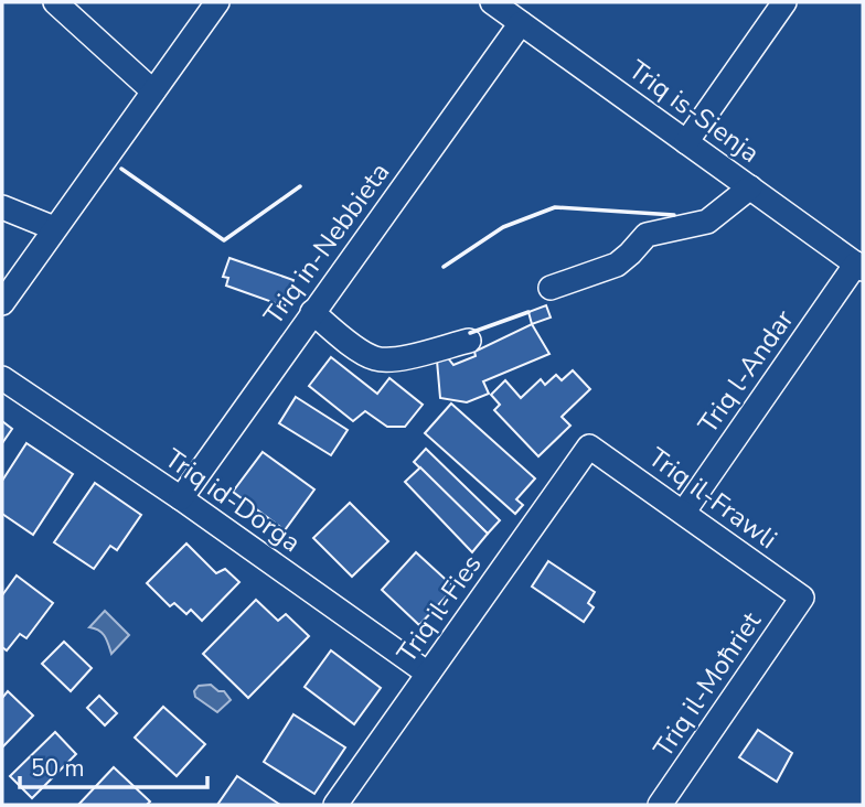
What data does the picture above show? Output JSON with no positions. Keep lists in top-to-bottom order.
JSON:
{
  "streets": {
    "street": [
      "Triq is-Sienja",
      "Triq in-Nebbieta",
      "Triq l-Andar",
      "Triq il-Frawli",
      "Triq id-Dorga",
      "Triq il-Fies",
      "Triq il-Moħriet"
    ]
  },
  "crossings": [
    ["Triq is-Sienja", "Triq in-Nebbieta"],
    ["Triq is-Sienja", "Triq l-Andar"],
    ["Triq in-Nebbieta", "Triq id-Dorga"],
    ["Triq l-Andar", "Triq il-Frawli"],
    ["Triq il-Frawli", "Triq il-Fies"],
    ["Triq il-Frawli", "Triq il-Moħriet"],
    ["Triq id-Dorga", "Triq il-Fies"]
  ],
  "scale_bar": "50 m"
}
